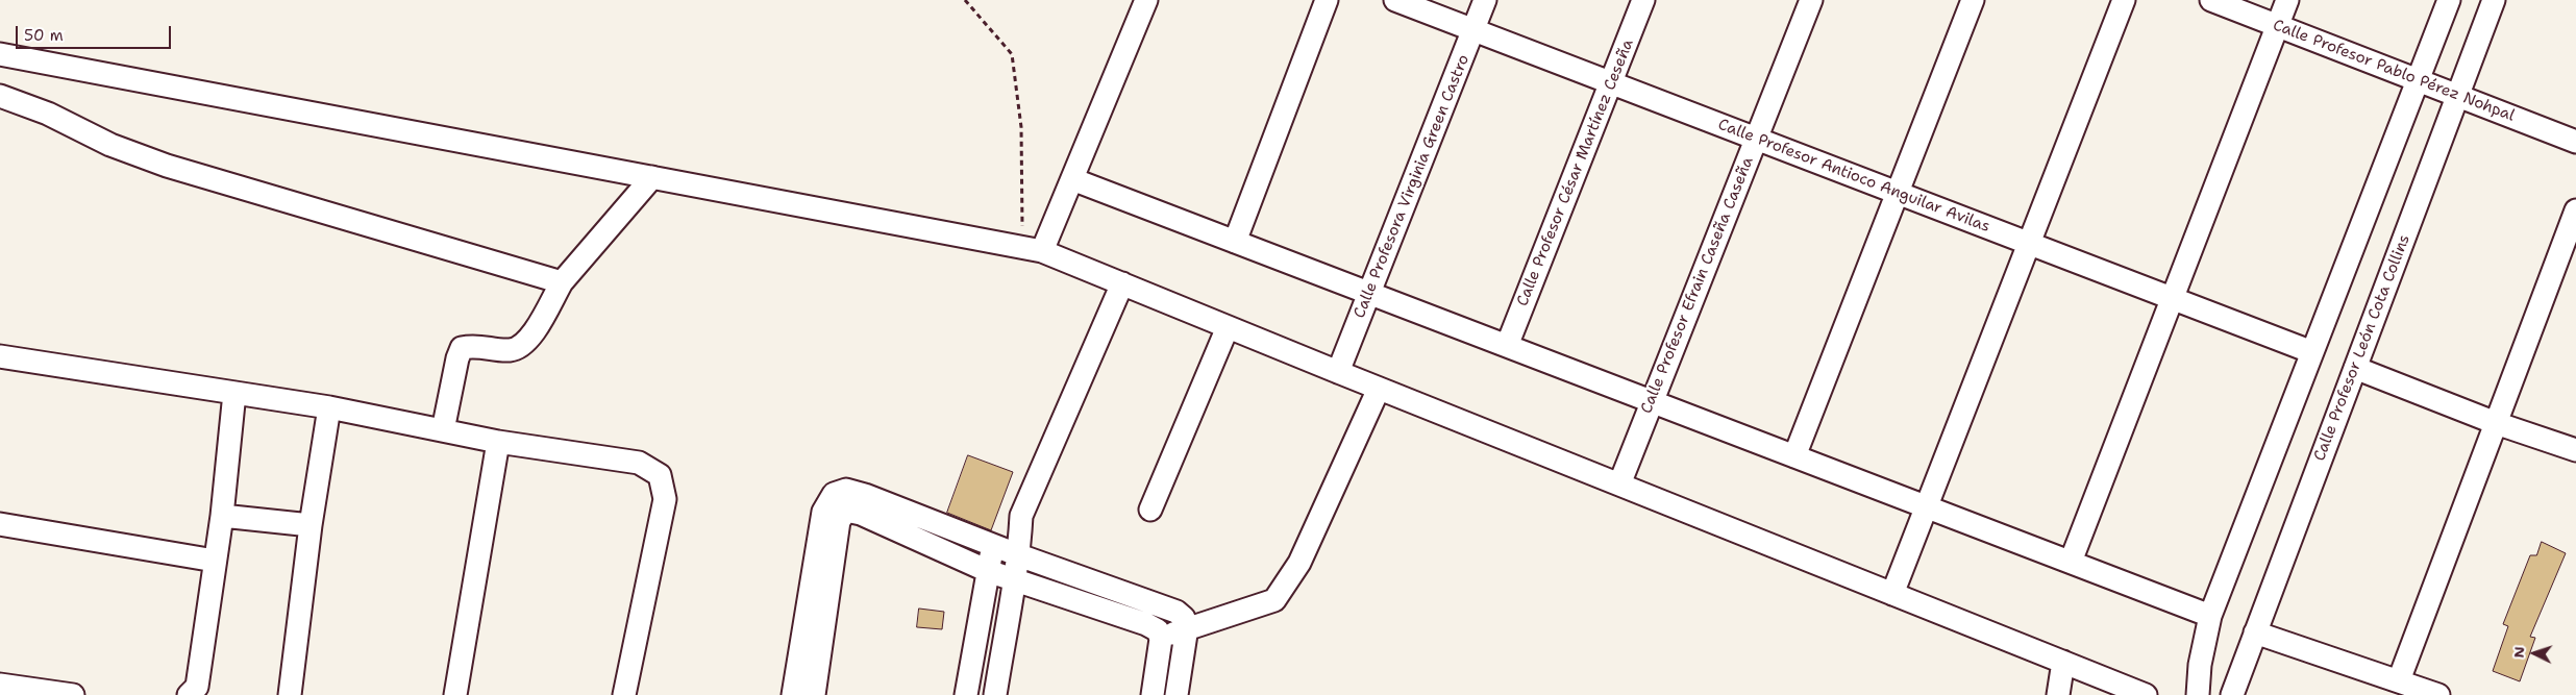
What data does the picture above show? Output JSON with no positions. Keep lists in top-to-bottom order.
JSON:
{
  "streets": {
    "street": [
      "Calle Profesor Pablo Pérez Nohpal",
      "Calle Profesor César Martínez Ceseña",
      "Calle Profesor Antioco Anguilar Avilas",
      "Calle Profesora Virginia Green Castro",
      "Calle Profesor Efrain Caseña Caseña",
      "Calle Profesor León Cota Collins"
    ]
  },
  "crossings": [
    ["Calle Profesor Pablo Pérez Nohpal", "Calle Profesor León Cota Collins"],
    ["Calle Profesor César Martínez Ceseña", "Calle Profesor Antioco Anguilar Avilas"],
    ["Calle Profesor Antioco Anguilar Avilas", "Calle Profesora Virginia Green Castro"],
    ["Calle Profesor Antioco Anguilar Avilas", "Calle Profesor Efrain Caseña Caseña"]
  ],
  "scale_bar": "50 m",
  "north": "left"
}
